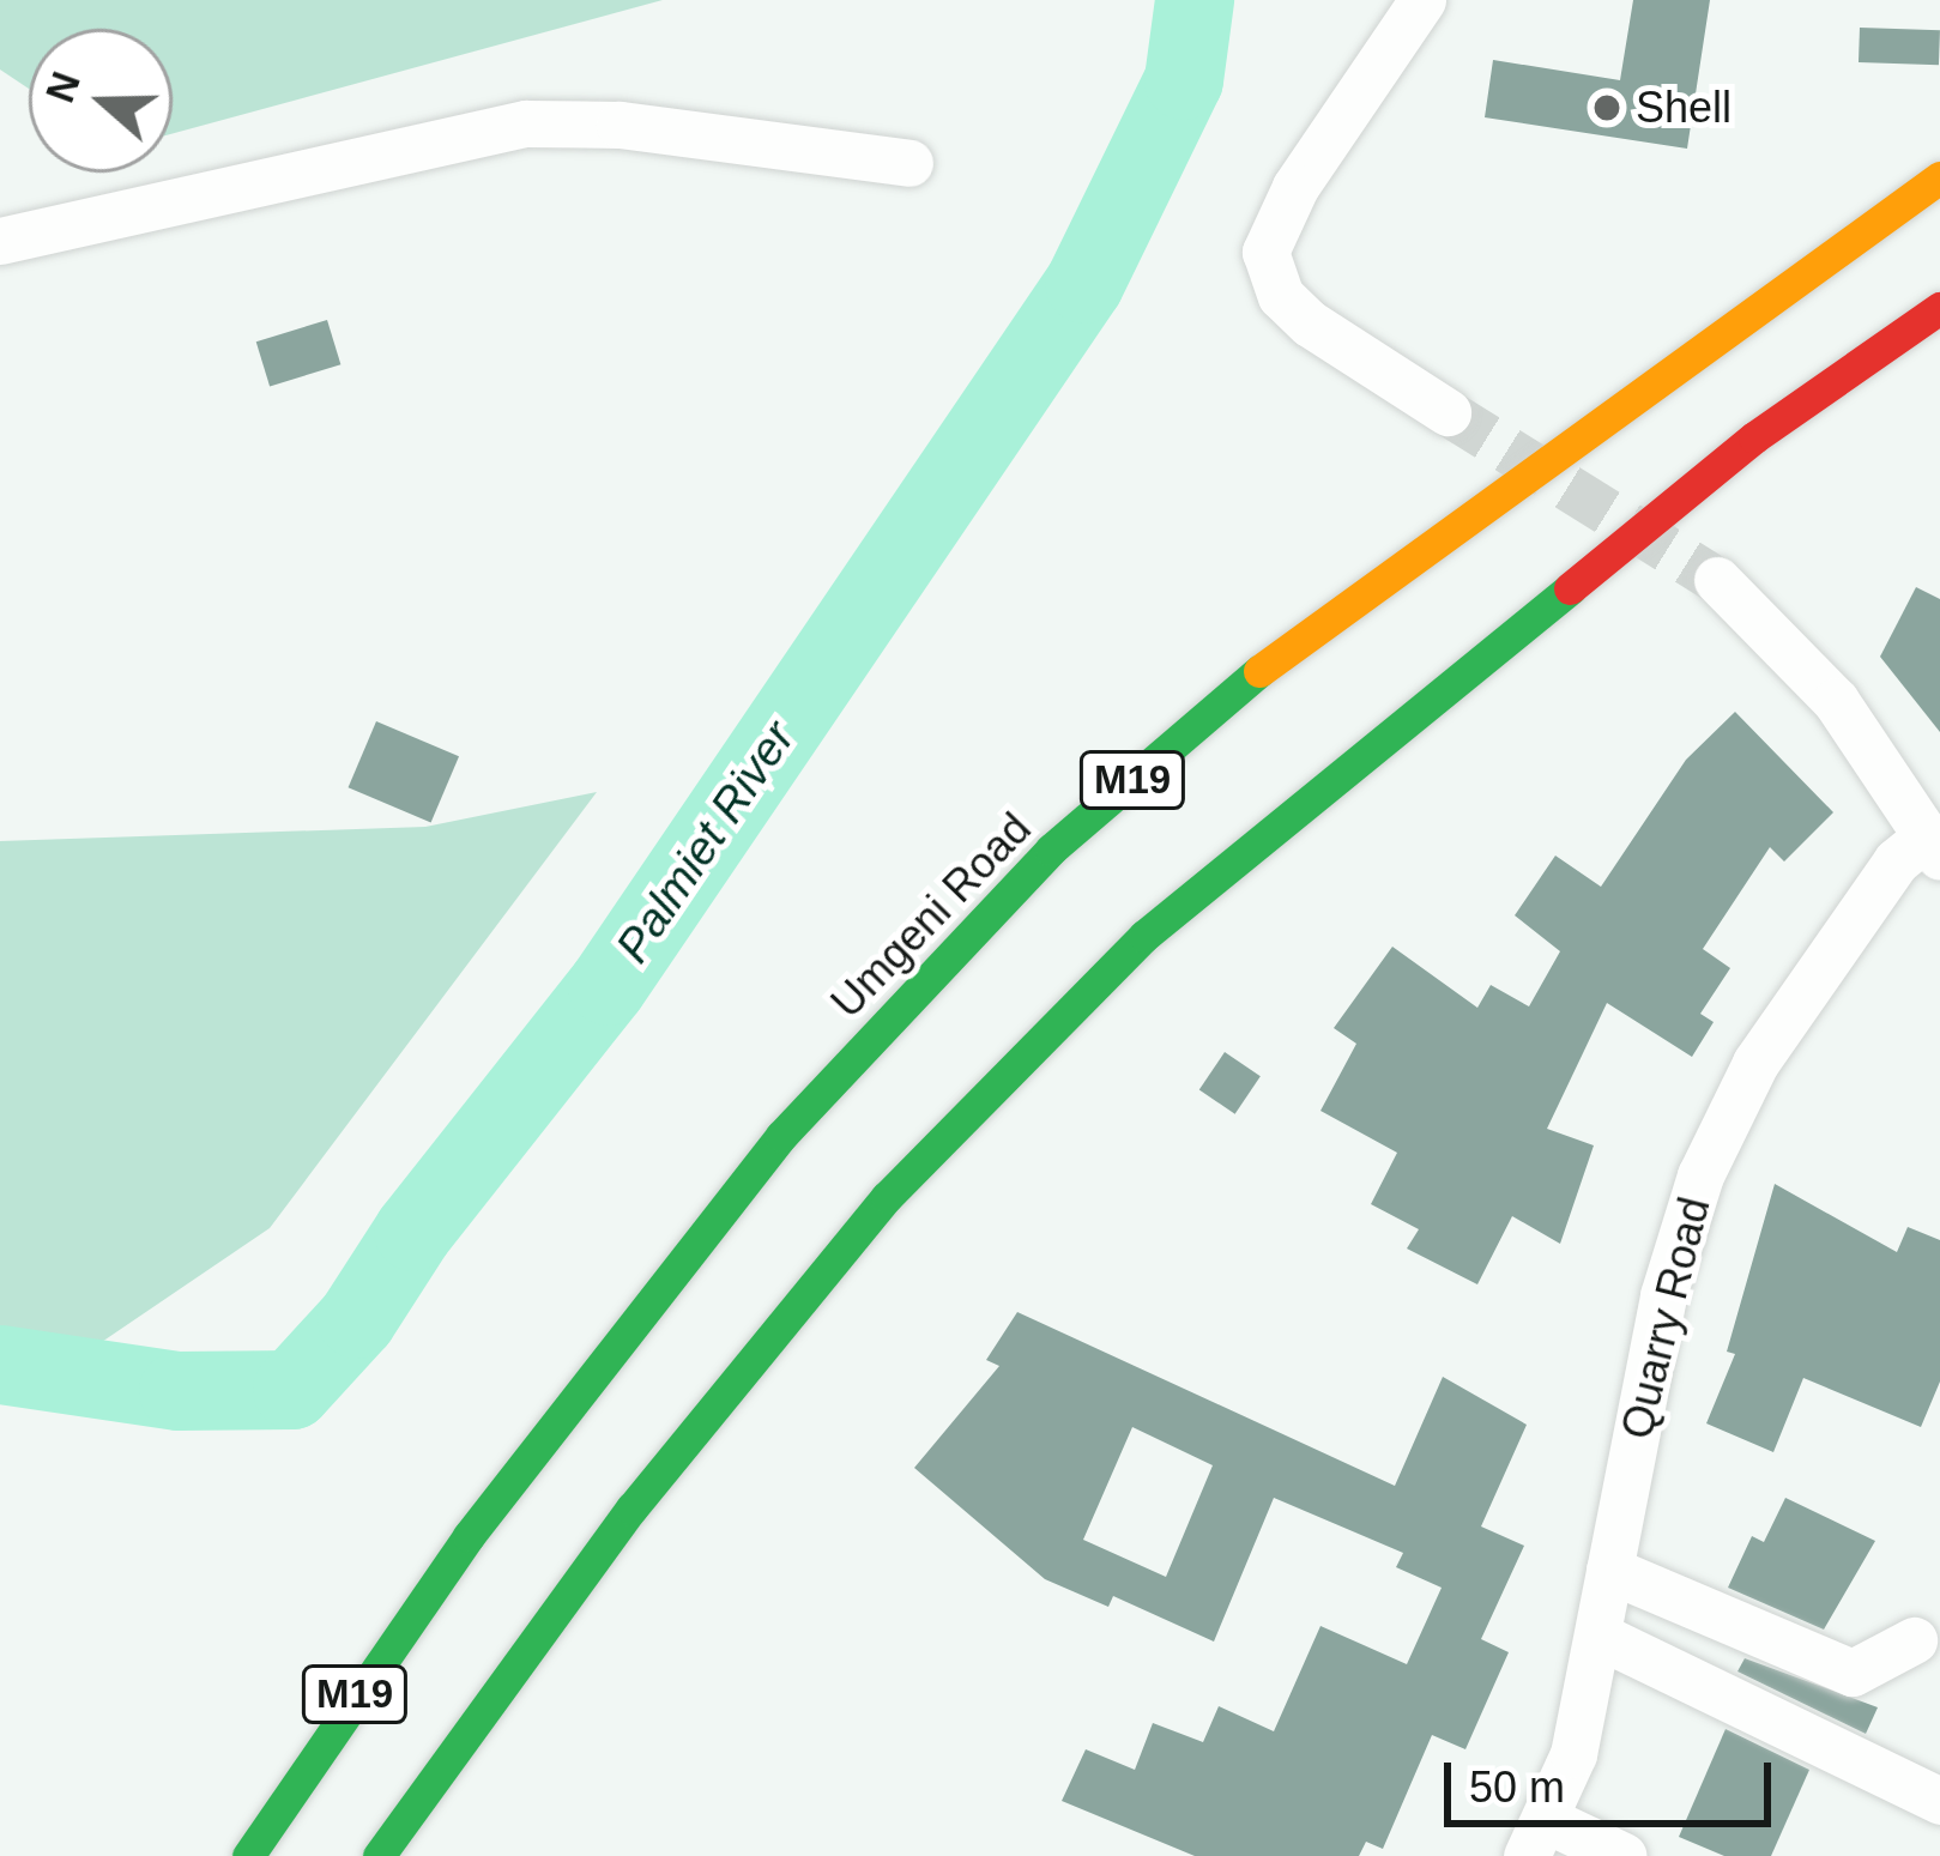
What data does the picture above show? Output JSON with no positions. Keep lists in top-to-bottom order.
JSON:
{
  "streets": {
    "highway": ["M19", "Umgeni Road"],
    "street": ["Quarry Road"]
  },
  "water": ["Palmiet River"],
  "places": ["Shell"],
  "scale_bar": "50 m",
  "north": "left"
}
